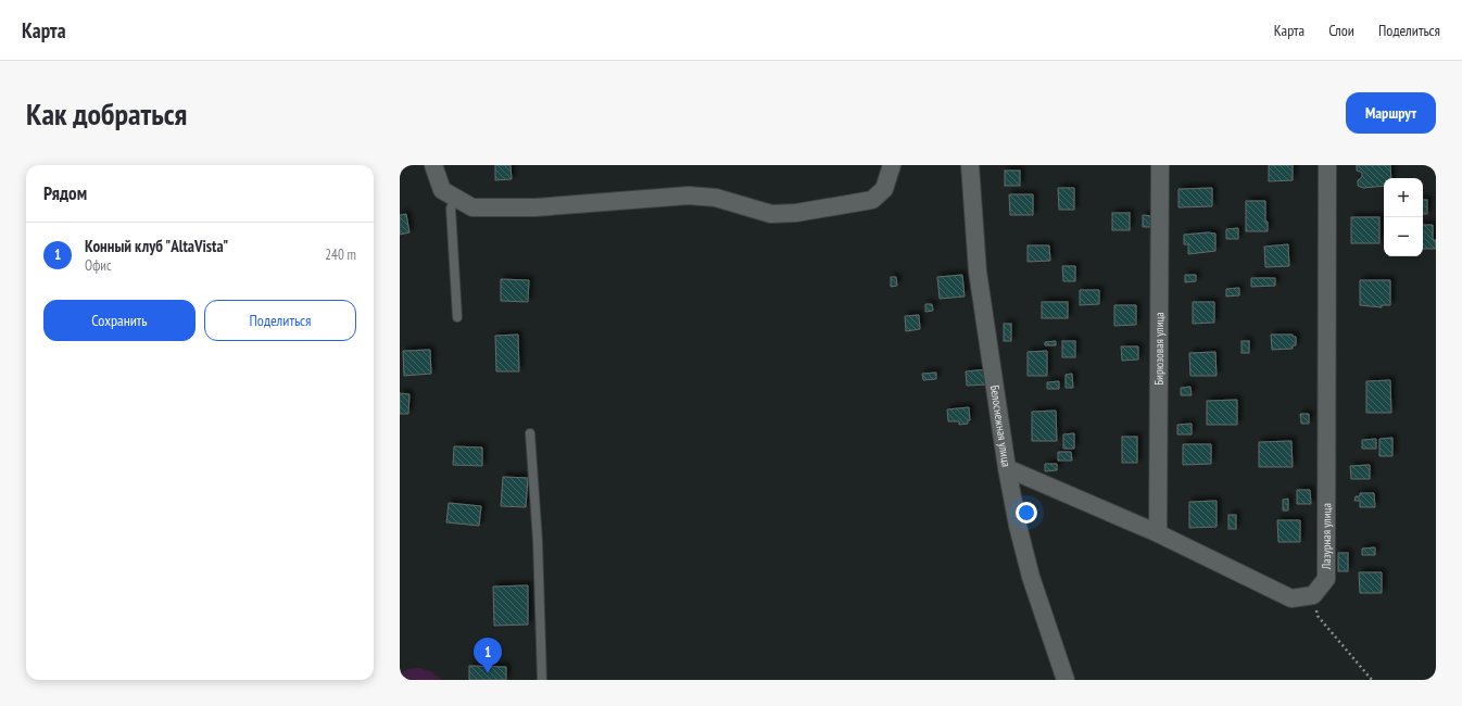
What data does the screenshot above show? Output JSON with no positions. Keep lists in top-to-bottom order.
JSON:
{
  "streets": {
    "street": ["Бирюзовая улица", "Белоснежная улица", "Лазурная улица"]
  },
  "page": {
    "header": "Карта",
    "nav": ["Карта", "Слои", "Поделиться"],
    "buttons": [
      "Маршрут",
      ["Сохранить", "Поделиться"]
    ],
    "title": "Как добраться",
    "heading": "Рядом",
    "map_buttons": ["+", "−"],
    "list": [
      {
        "mark": "1",
        "name": "Конный клуб \"AltaVista\"",
        "note": "Офис",
        "value": "240 m"
      }
    ],
    "pins": "1"
  }
}
